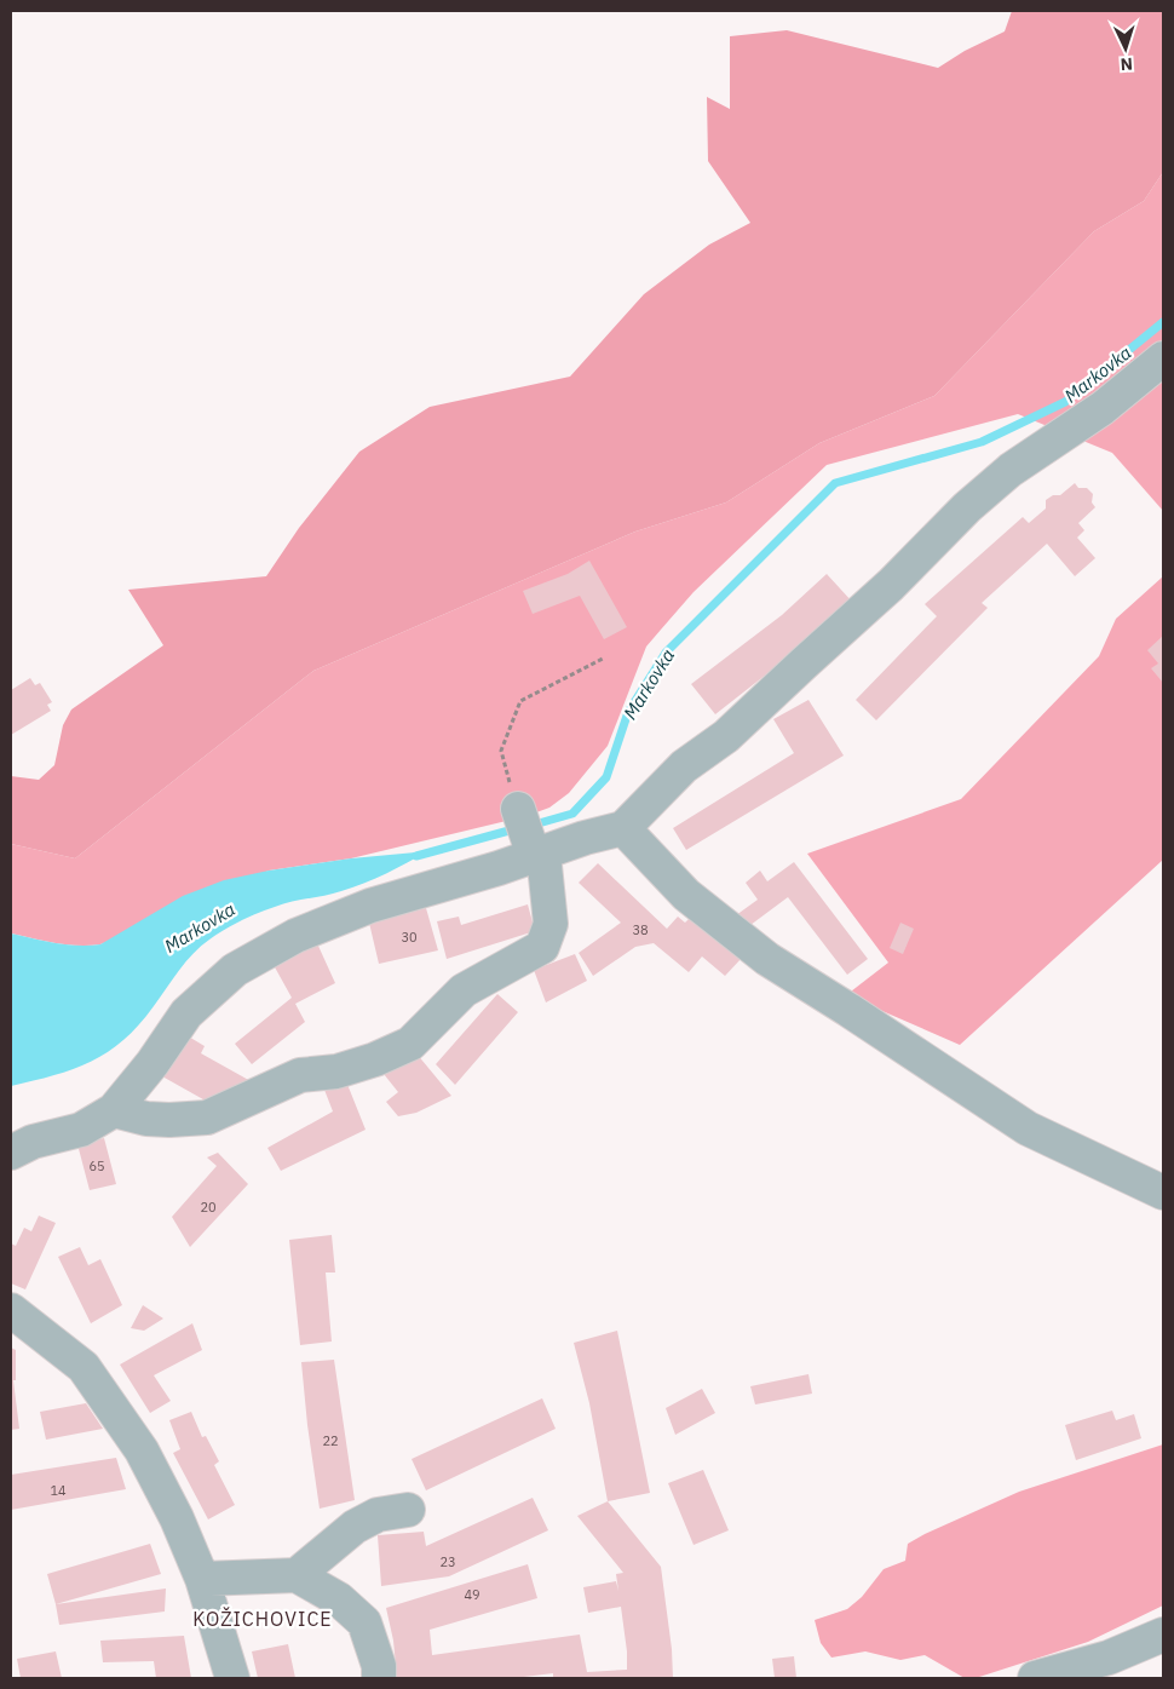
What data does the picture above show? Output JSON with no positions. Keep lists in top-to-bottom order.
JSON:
{
  "districts": ["KOŽICHOVICE"],
  "water": ["Markovka"],
  "house_numbers": [
    "38",
    "30",
    "65",
    "20",
    "22",
    "14",
    "23",
    "49"
  ],
  "north": "bottom"
}
